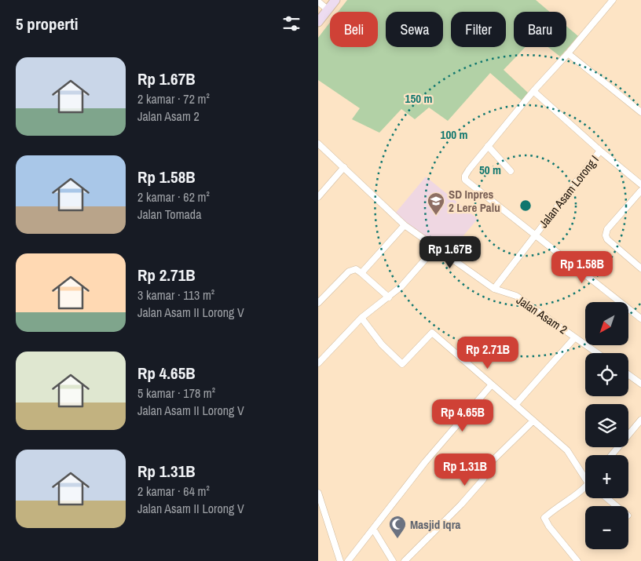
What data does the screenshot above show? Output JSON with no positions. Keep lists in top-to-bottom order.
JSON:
{
  "streets": {
    "street": ["Jalan Asam Lorong I", "Jalan Asam 2"]
  },
  "crossings": [
    ["Jalan Asam Lorong I", "Jalan Asam 2"]
  ],
  "places": {
    "school or university": ["SD Inpres 2 Lere Palu"],
    "mosque": ["Masjid Iqra"]
  },
  "north": "bottom left",
  "page": {
    "heading": "5 properti",
    "chip": [
      "Beli",
      "Sewa",
      "Filter",
      "Baru"
    ],
    "list": [
      {
        "name": "Rp 1.67B",
        "note": "2 kamar · 72 m² · Jalan Asam 2"
      },
      {
        "name": "Rp 1.58B",
        "note": "2 kamar · 62 m² · Jalan Tomada"
      },
      {
        "name": "Rp 2.71B",
        "note": "3 kamar · 113 m² · Jalan Asam II Lorong V"
      },
      {
        "name": "Rp 4.65B",
        "note": "5 kamar · 178 m² · Jalan Asam II Lorong V"
      },
      {
        "name": "Rp 1.31B",
        "note": "2 kamar · 64 m² · Jalan Asam II Lorong V"
      }
    ],
    "price": [
      "Rp 1.67B",
      "Rp 1.58B",
      "Rp 2.71B",
      "Rp 4.65B",
      "Rp 1.31B"
    ],
    "map_buttons": ["+", "−"]
  },
  "rings": ["150 m", "100 m", "50 m"]
}
